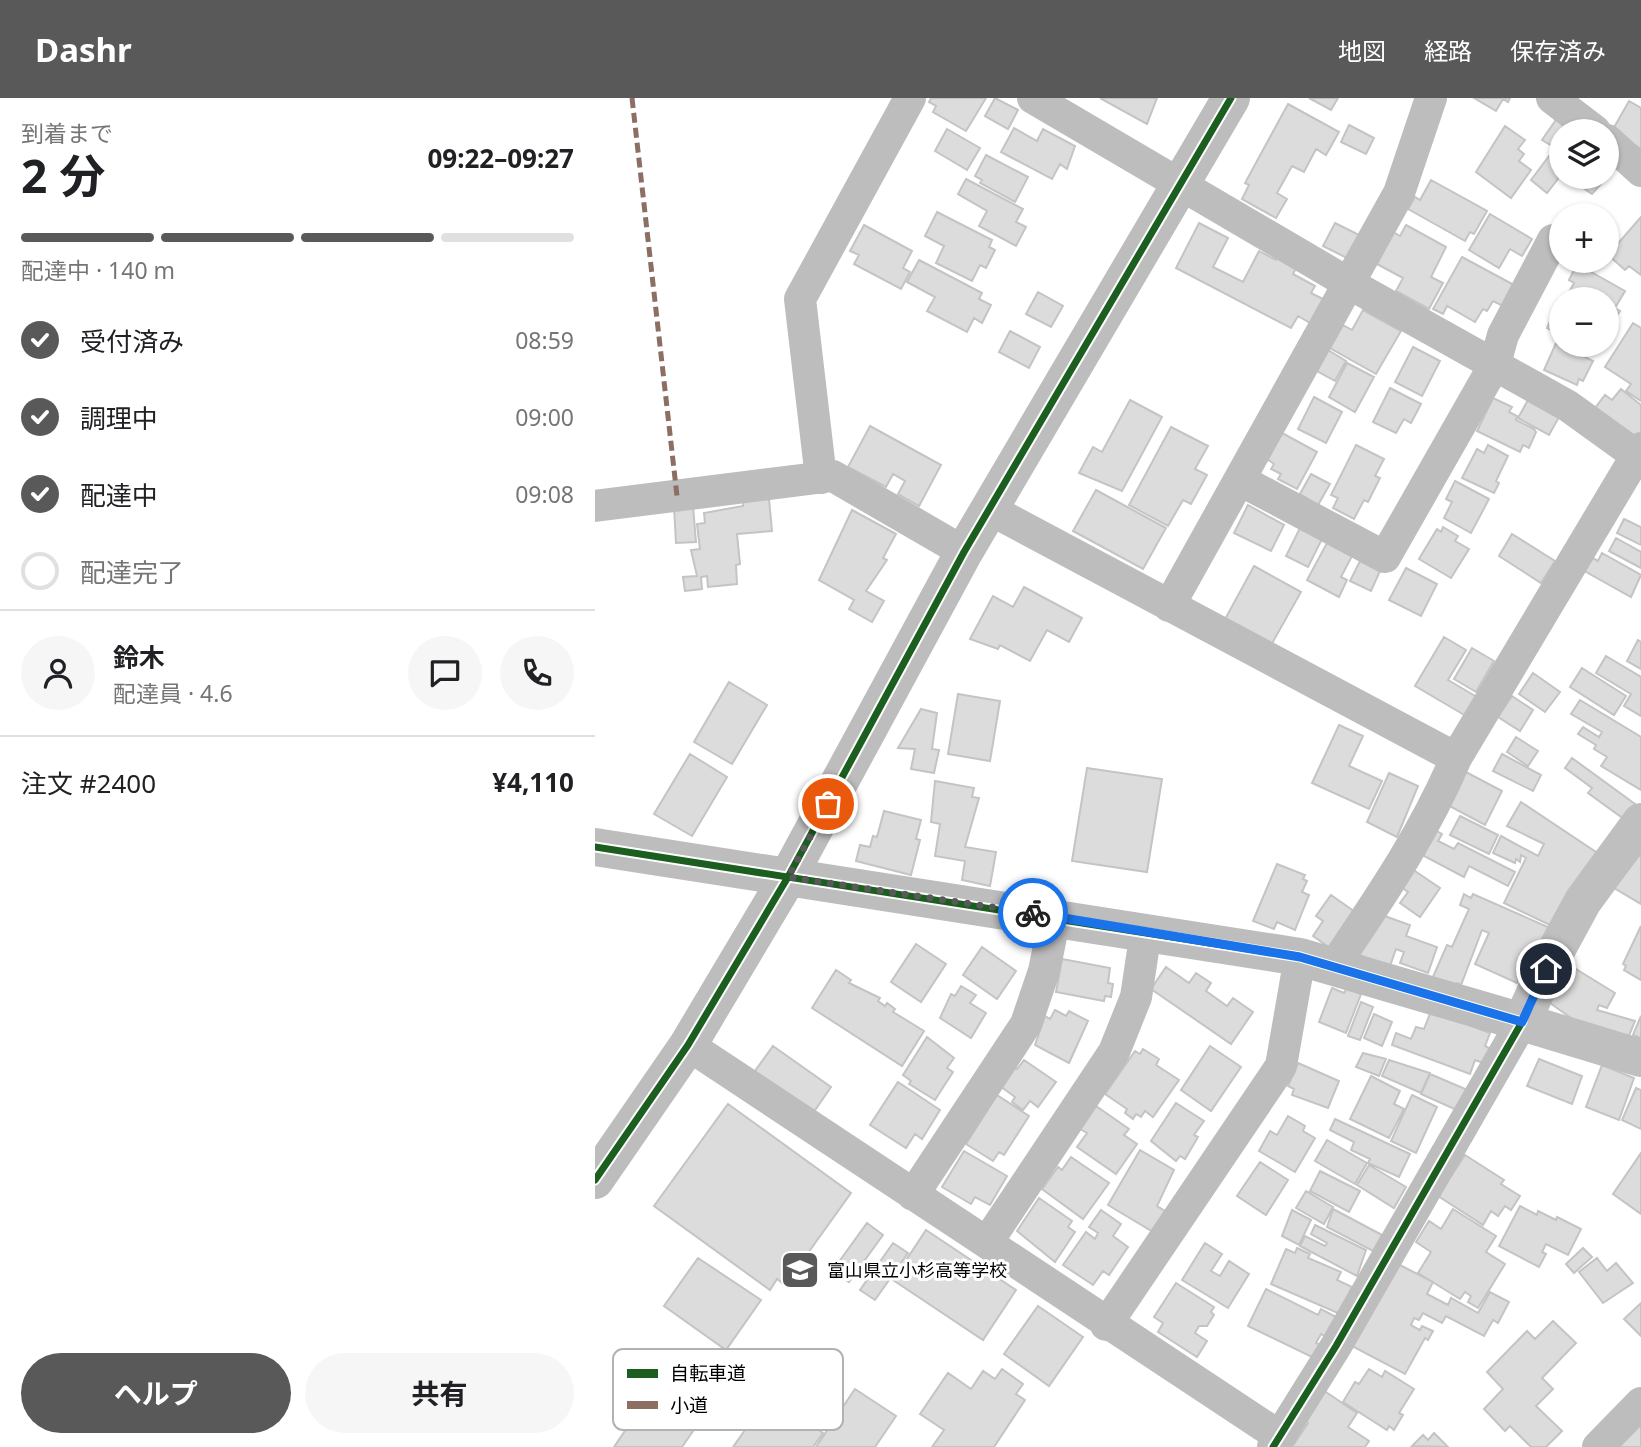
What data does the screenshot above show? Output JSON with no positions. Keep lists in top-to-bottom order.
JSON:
{
  "places": {
    "school or university": ["富山県立小杉高等学校"]
  },
  "legend": ["自転車道", "小道"],
  "page": {
    "header": "Dashr",
    "nav": ["地図", "経路", "保存済み"],
    "heading": ["2 分", "到着まで", "09:22–09:27"],
    "panel": [
      "鈴木",
      "配達員 · 4.6",
      "注文 #2400",
      "¥4,110"
    ],
    "map_buttons": ["+", "−"],
    "bar": "配達中 · 140 m",
    "list": [
      ["受付済み", "08:59"],
      ["調理中", "09:00"],
      ["配達中", "09:08"],
      "配達完了"
    ],
    "buttons": ["ヘルプ", "共有"]
  }
}
